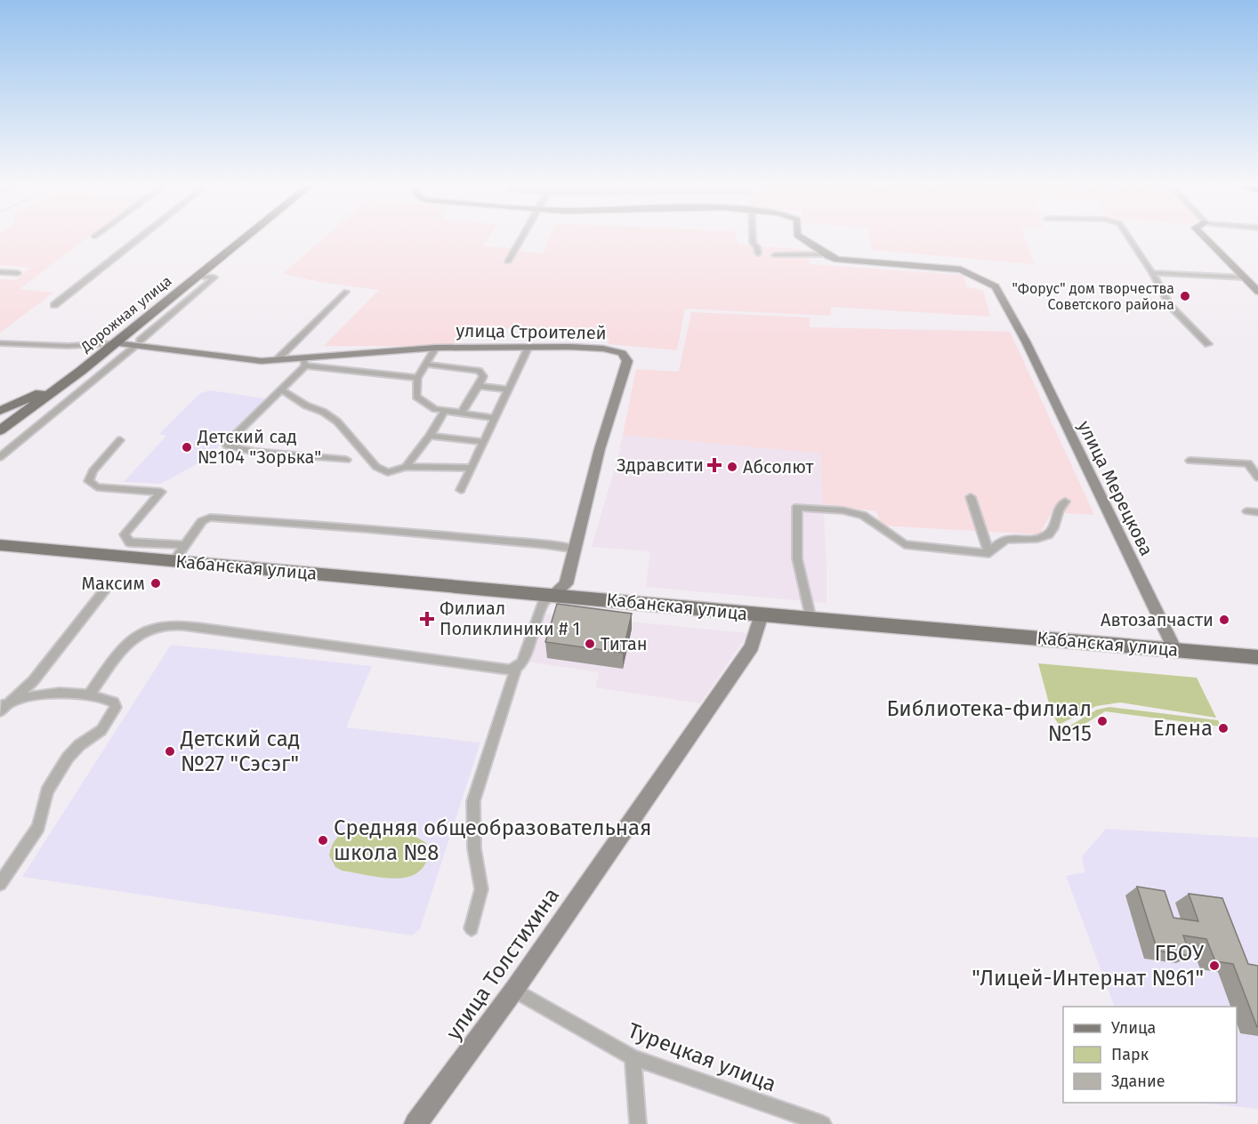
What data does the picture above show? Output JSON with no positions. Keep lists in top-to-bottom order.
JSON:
{
  "streets": {
    "main road": ["Дорожная улица", "Кабанская улица"],
    "street": [
      "улица Строителей",
      "улица Мерецкова",
      "улица Толстихина",
      "Турецкая улица"
    ]
  },
  "crossings": [
    ["Дорожная улица", "улица Строителей"],
    ["улица Строителей", "Кабанская улица"],
    ["улица Мерецкова", "Кабанская улица"],
    ["Кабанская улица", "улица Толстихина"],
    ["улица Толстихина", "Турецкая улица"]
  ],
  "places": {
    "other": [
      "\"Форус\" дом творчества Советского района",
      "Детский сад №104 \"Зорька\"",
      "Абсолют",
      "Максим",
      "Автозапчасти",
      "Титан",
      "Библиотека-филиал №15",
      "Елена",
      "Детский сад №27 \"Сэсэг\"",
      "Средняя общеобразовательная школа №8",
      "ГБОУ \"Лицей-Интернат №61\""
    ],
    "health": ["Здравсити", "Филиал Поликлиники # 1"]
  },
  "legend": ["Улица", "Парк", "Здание"]
}
